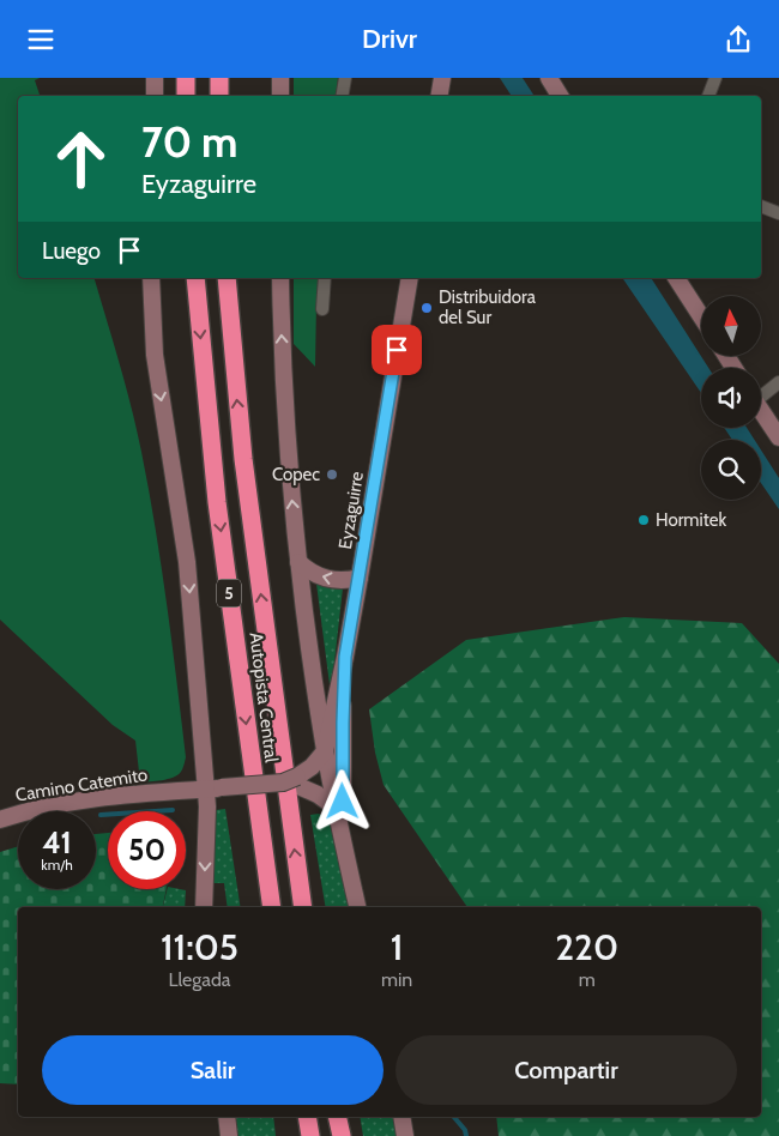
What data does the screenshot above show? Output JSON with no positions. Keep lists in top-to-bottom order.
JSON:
{
  "streets": {
    "highway": ["5", "Autopista Central"],
    "main road": ["Eyzaguirre", "Camino Catemito"]
  },
  "places": ["Distribuidora del Sur", "Copec", "Hormitek"],
  "north": "top",
  "page": {
    "header": "Drivr",
    "turn": ["70 m", "Eyzaguirre"],
    "then": "Luego",
    "speed": "41 km/h",
    "limit": "50",
    "eta": [
      "11:05",
      "Llegada",
      "1",
      "min",
      "220",
      "m"
    ],
    "buttons": ["Salir", "Compartir"]
  }
}
